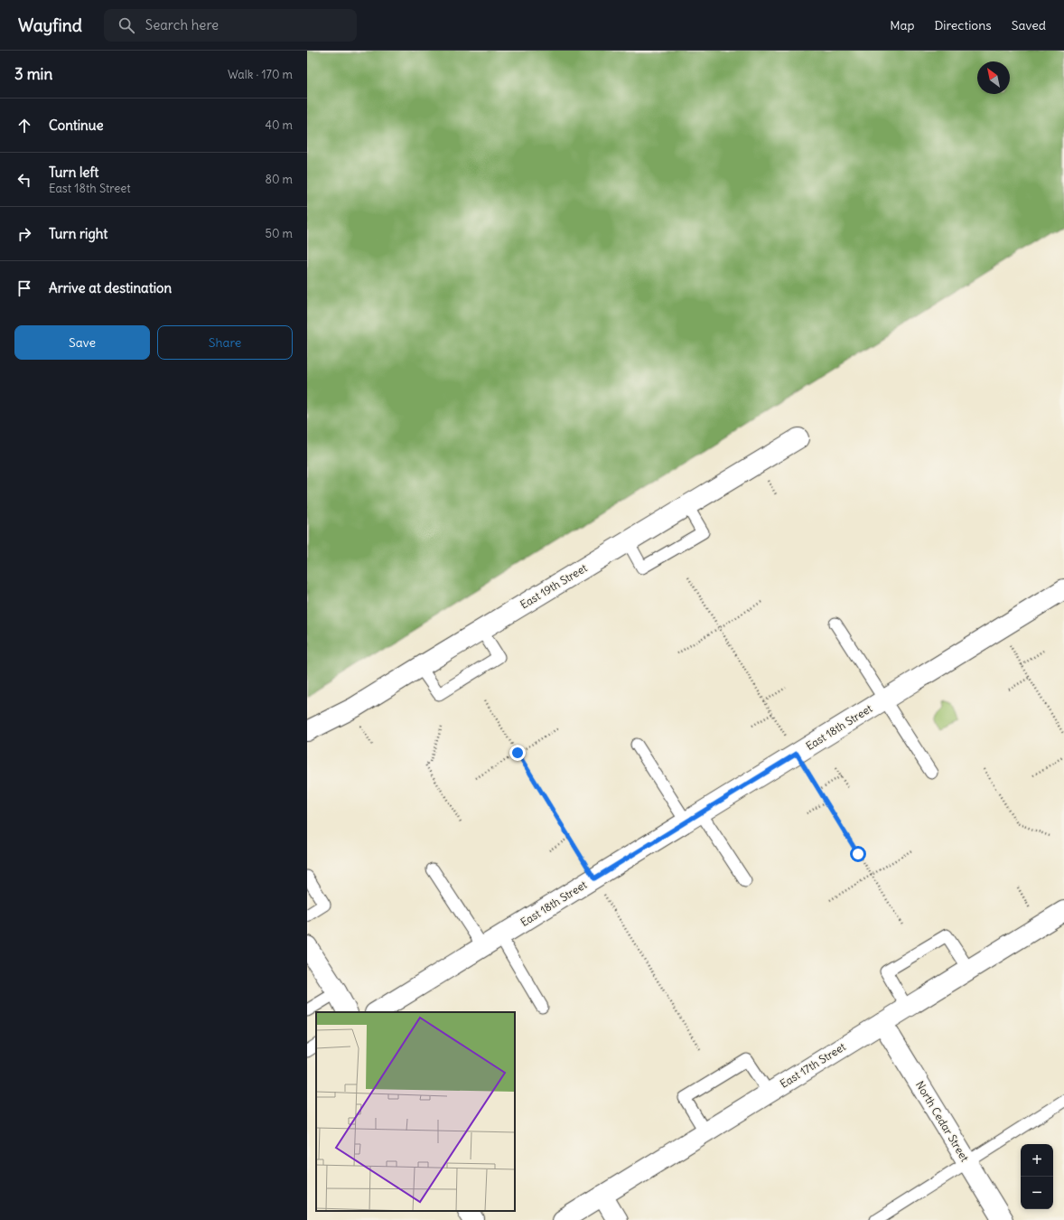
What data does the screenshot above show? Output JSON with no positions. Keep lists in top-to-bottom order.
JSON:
{
  "streets": {
    "street": [
      "East 19th Street",
      "East 18th Street",
      "East 17th Street",
      "North Cedar Street"
    ]
  },
  "crossings": [
    ["East 17th Street", "North Cedar Street"]
  ],
  "north": "top left",
  "page": {
    "header": "Wayfind",
    "search": "Search here",
    "nav": ["Map", "Directions", "Saved"],
    "heading": ["3 min", "Walk · 170 m"],
    "list": [
      ["Continue", "40 m"],
      ["Turn left", "East 18th Street", "80 m"],
      ["Turn right", "50 m"],
      "Arrive at destination"
    ],
    "buttons": ["Save", "Share"],
    "map_buttons": ["+", "−"]
  }
}
